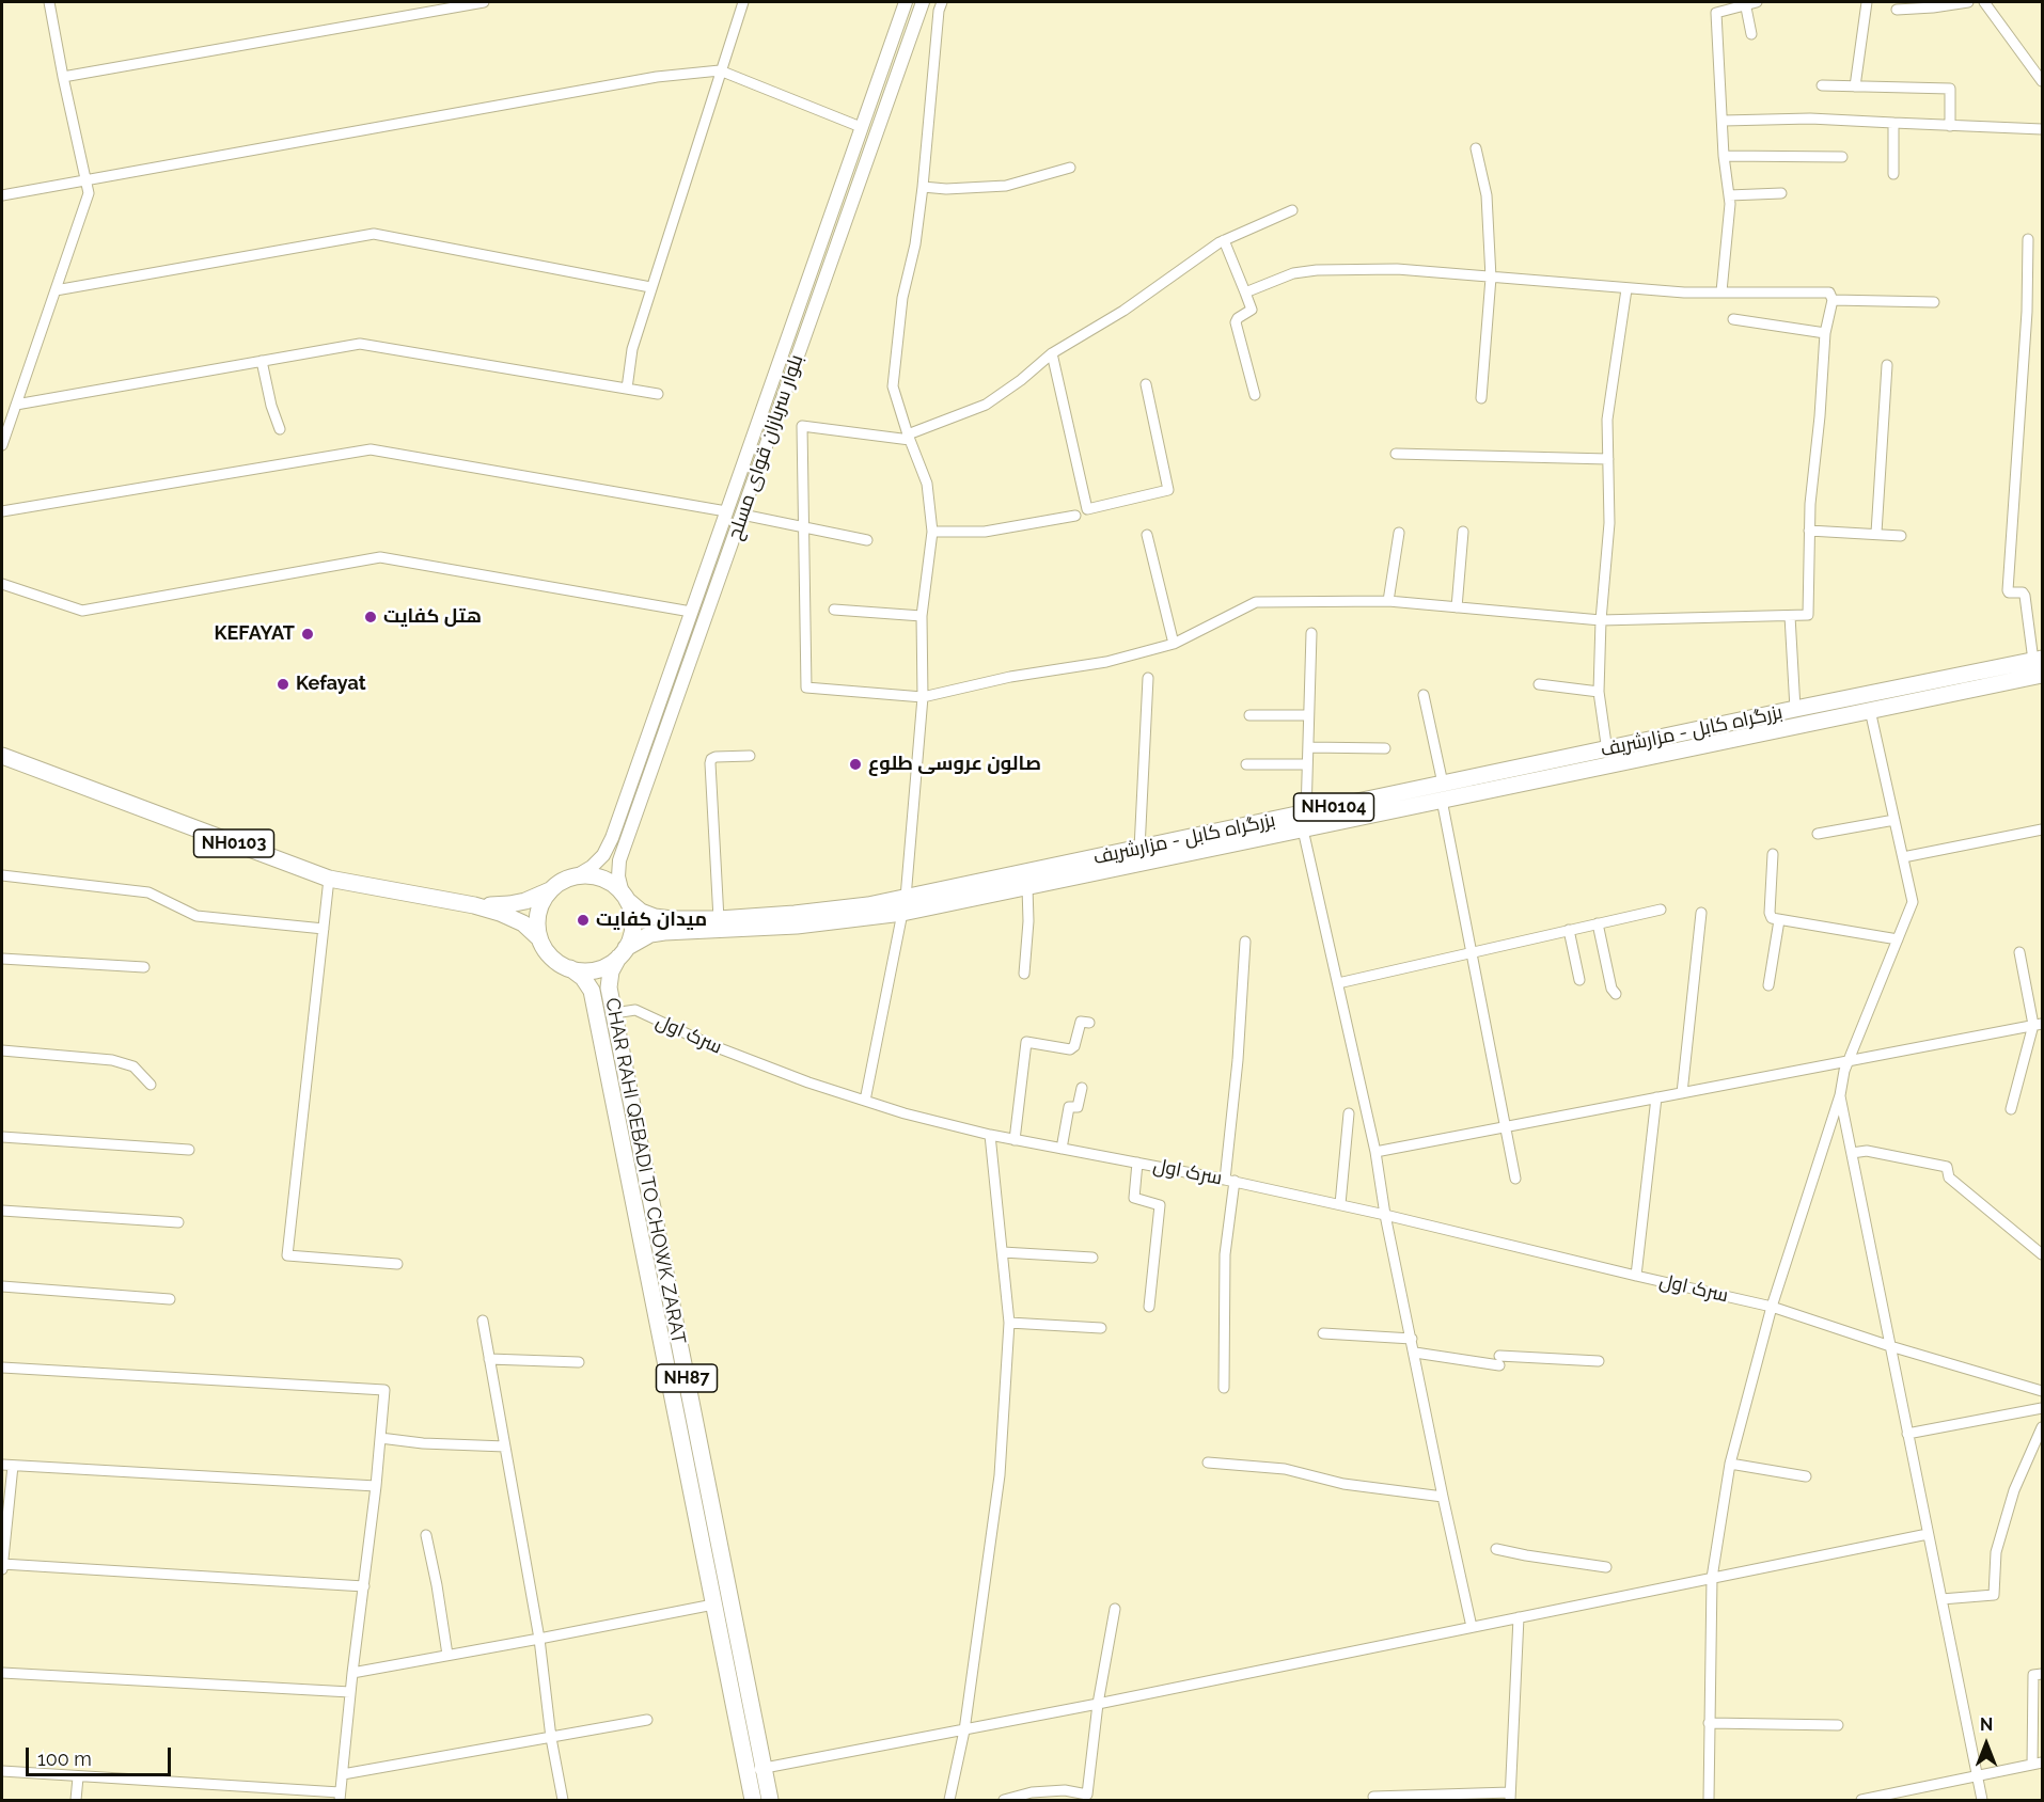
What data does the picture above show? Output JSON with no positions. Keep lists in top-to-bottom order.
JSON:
{
  "streets": {
    "highway": [
      "بزرگراه کابل - مزارشریف",
      "NH0104",
      "NH0103",
      "CHAR RAHI QEBADI TO CHOWK ZARAT",
      "NH87"
    ],
    "main road": ["بلوار سربازان قوای مسلح"],
    "street": ["سرک اول"]
  },
  "crossings": [
    ["بلوار سربازان قوای مسلح", "بزرگراه کابل - مزارشریف"],
    ["بلوار سربازان قوای مسلح", "NH0103"],
    ["بلوار سربازان قوای مسلح", "CHAR RAHI QEBADI TO CHOWK ZARAT"],
    ["بزرگراه کابل - مزارشریف", "NH0103"],
    ["بزرگراه کابل - مزارشریف", "CHAR RAHI QEBADI TO CHOWK ZARAT"],
    ["NH0103", "CHAR RAHI QEBADI TO CHOWK ZARAT"],
    ["سرک اول", "CHAR RAHI QEBADI TO CHOWK ZARAT"]
  ],
  "places": [
    "هتل کفایت",
    "KEFAYAT",
    "Kefayat",
    "صالون عروسی طلوع",
    "میدان کفایت"
  ],
  "scale_bar": "100 m",
  "north": "top"
}
